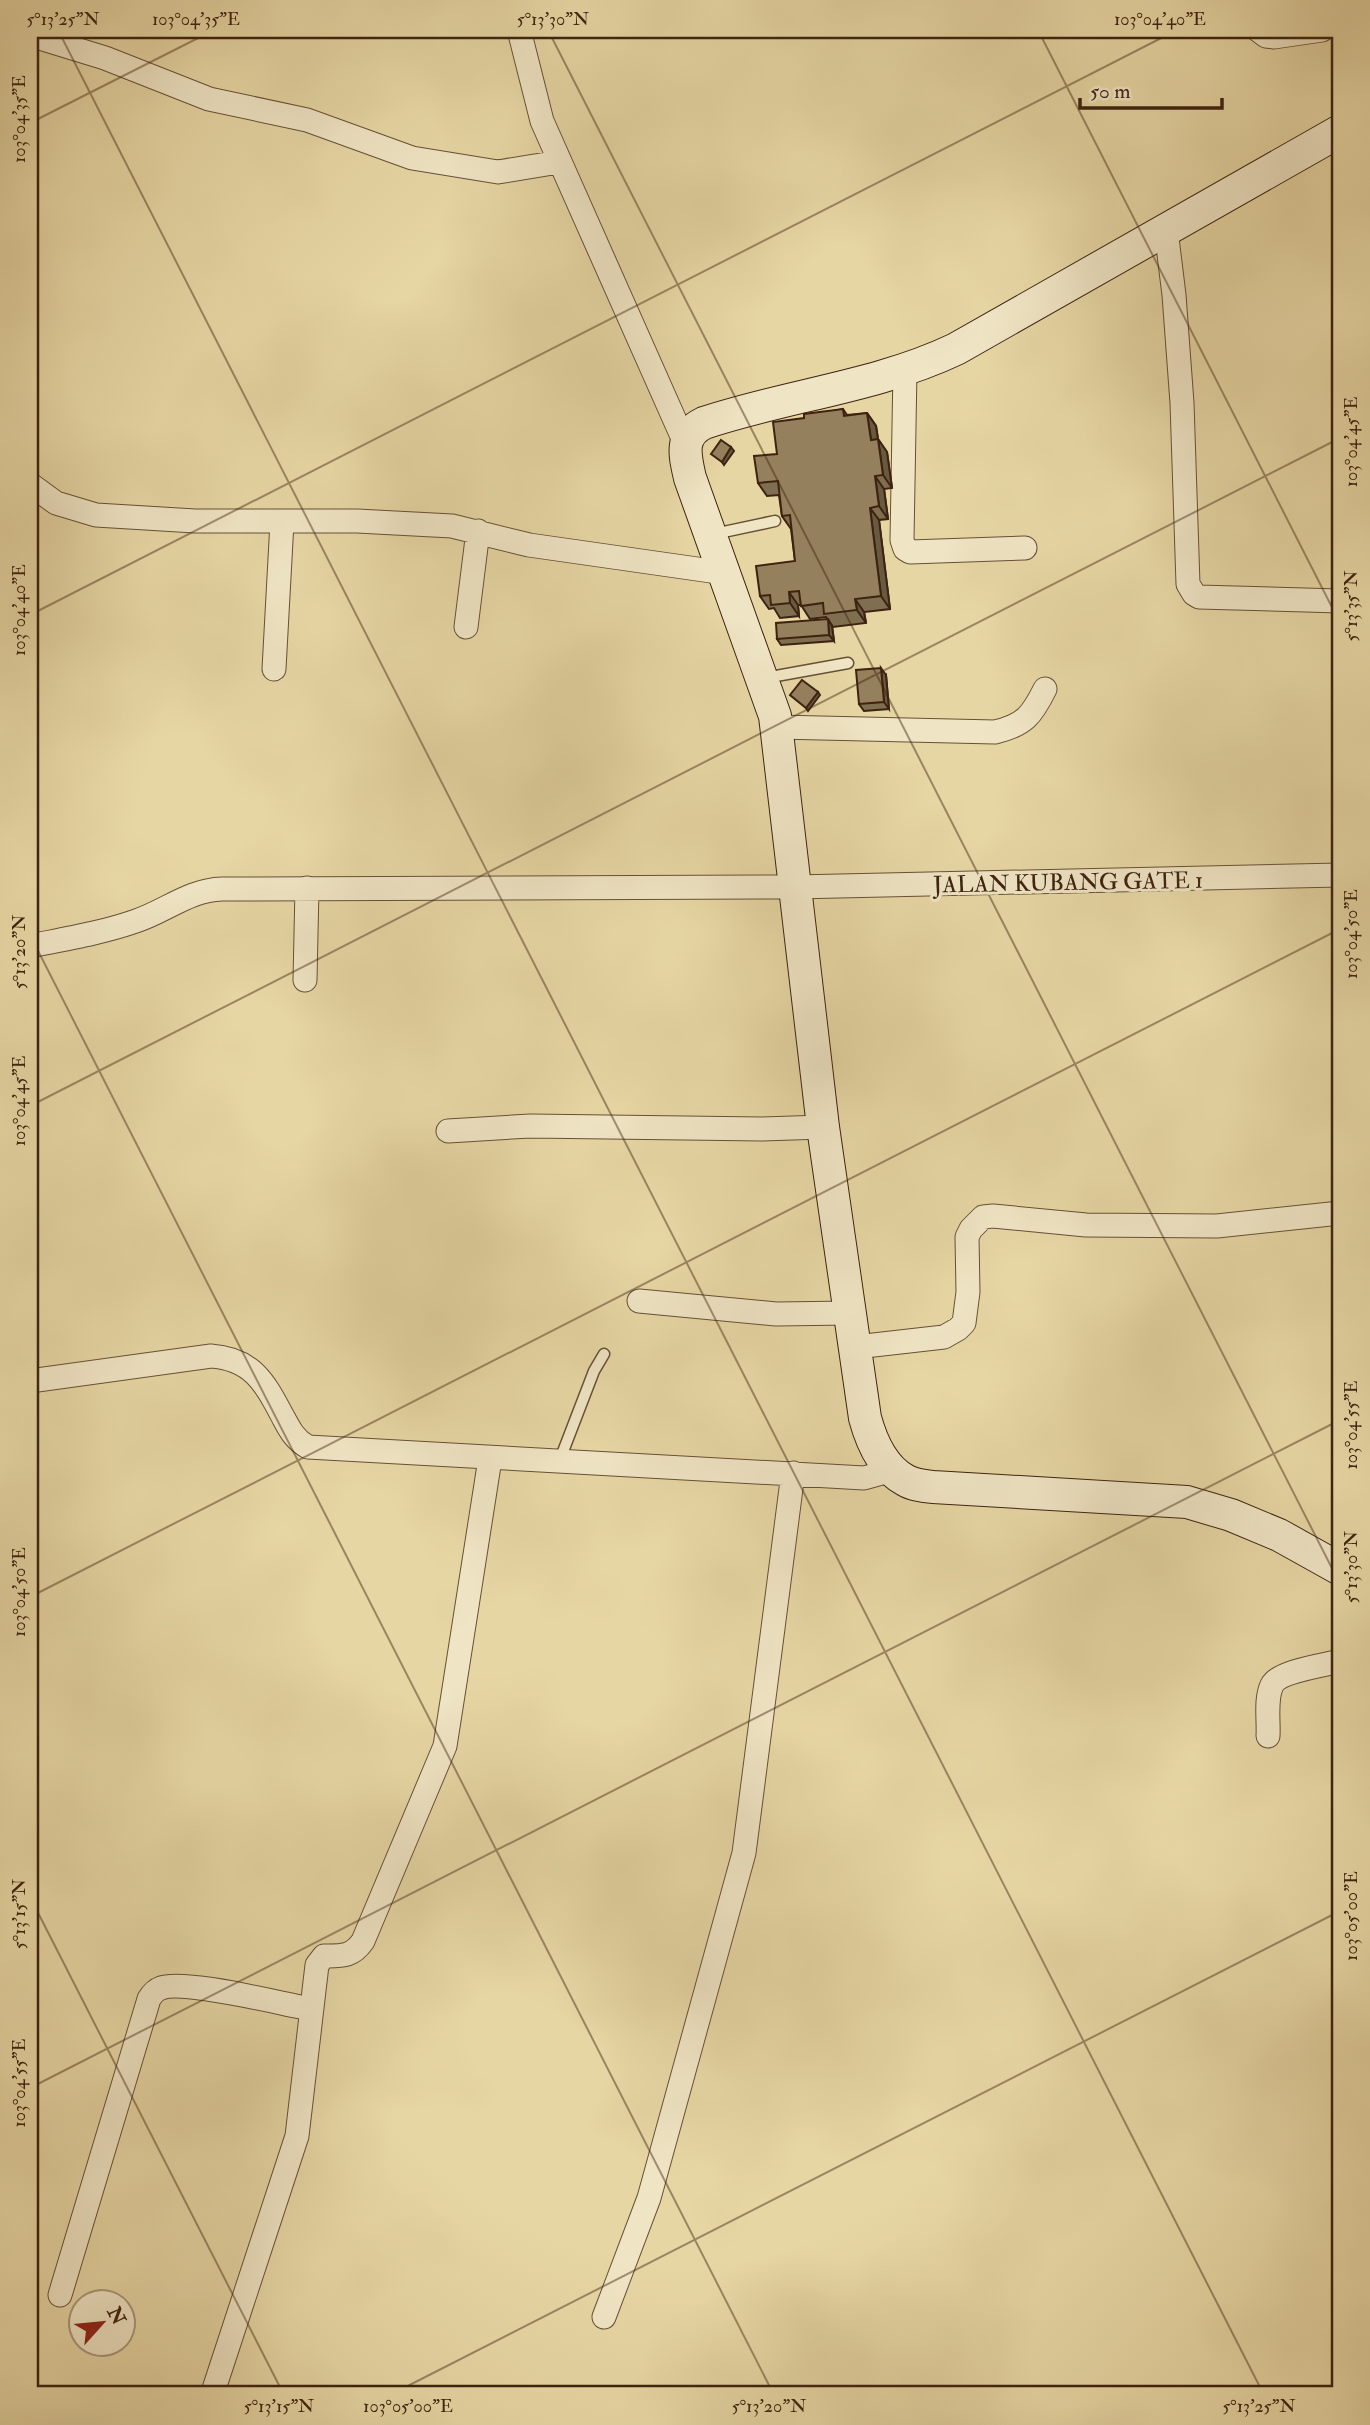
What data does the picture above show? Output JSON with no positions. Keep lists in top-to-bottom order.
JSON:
{
  "streets": {
    "street": ["JALAN KUBANG GATE 1"]
  },
  "scale_bar": "50 m",
  "north": "top right",
  "coordinates": [
    "5°13'25\"N",
    "103°04'35\"E",
    "5°13'30\"N",
    "103°04'40\"E",
    "103°04'45\"E",
    "5°13'35\"N",
    "103°04'50\"E",
    "5°13'20\"N",
    "103°04'55\"E",
    "5°13'15\"N",
    "103°05'00\"E"
  ]
}
